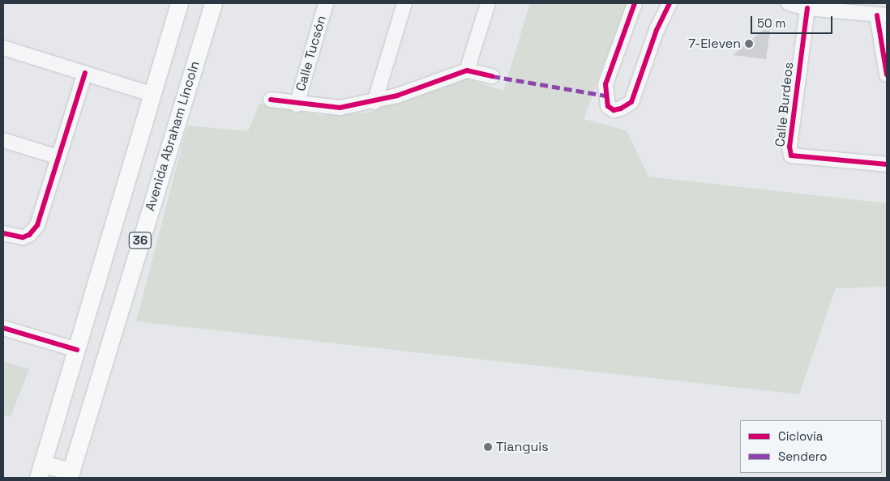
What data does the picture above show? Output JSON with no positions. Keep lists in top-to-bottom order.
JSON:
{
  "streets": {
    "main road": ["Avenida Abraham Lincoln", "36"],
    "street": ["Calle Tucsón", "Calle Burdeos"]
  },
  "places": ["7-Eleven", "Tianguis"],
  "legend": ["Ciclovía", "Sendero"],
  "scale_bar": "50 m"
}
